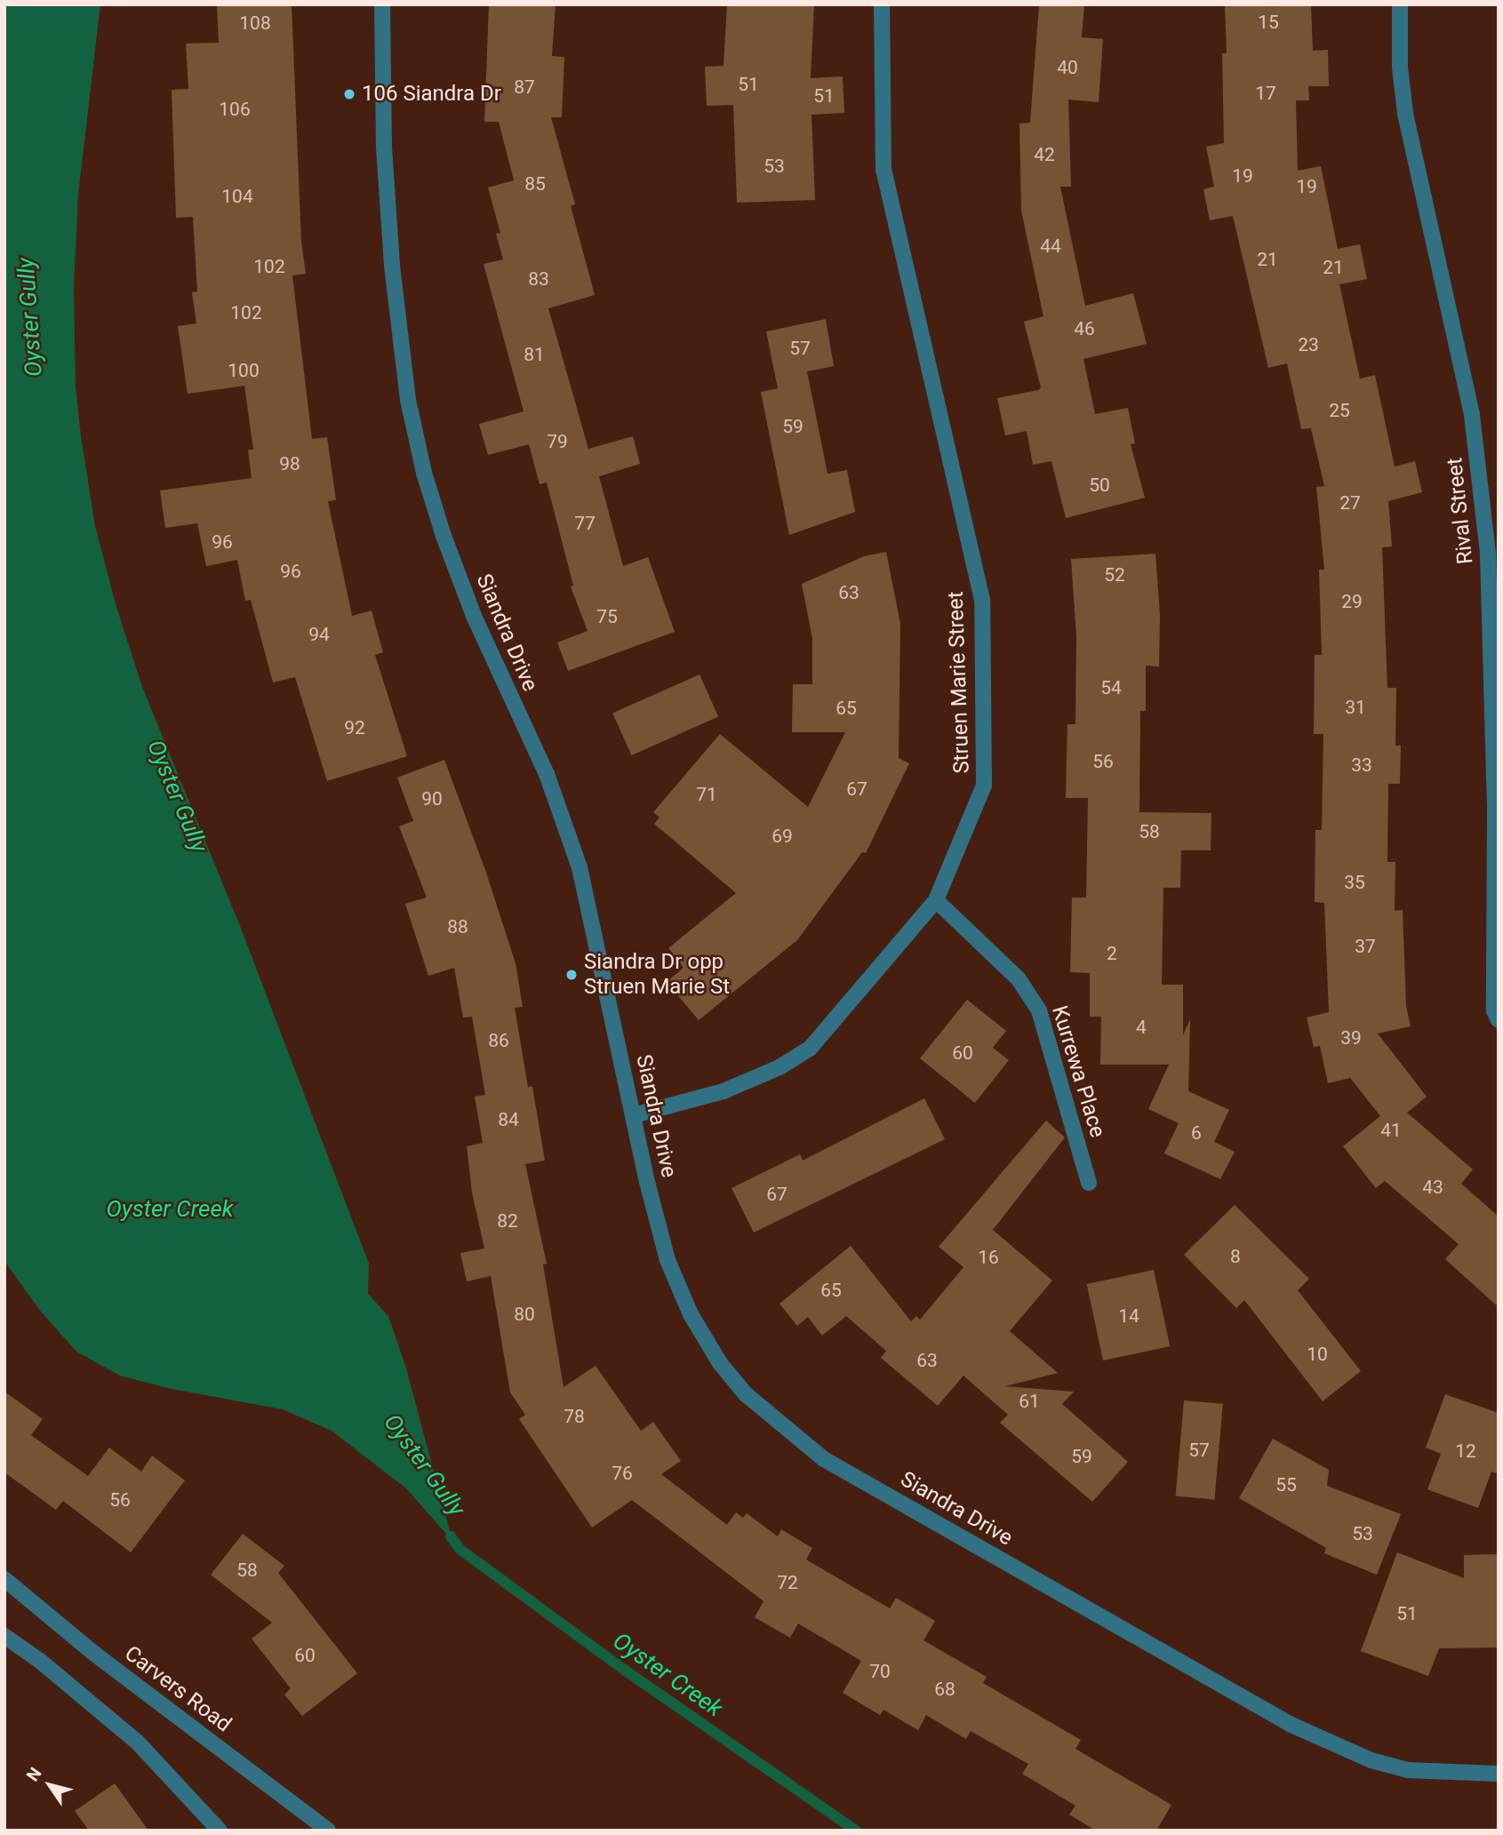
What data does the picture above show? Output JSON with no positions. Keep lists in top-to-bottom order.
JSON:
{
  "streets": {
    "street": [
      "Rival Street",
      "Siandra Drive",
      "Struen Marie Street",
      "Kurrewa Place",
      "Carvers Road"
    ]
  },
  "crossings": [
    ["Siandra Drive", "Struen Marie Street"],
    ["Struen Marie Street", "Kurrewa Place"]
  ],
  "water": ["Oyster Gully", "Oyster Creek"],
  "places": ["106 Siandra Dr", "Siandra Dr opp Struen Marie St"],
  "house_numbers": [
    "15",
    "108",
    "40",
    "51",
    "87",
    "17",
    "51",
    "106",
    "42",
    "53",
    "19",
    "85",
    "19",
    "104",
    "44",
    "21",
    "102",
    "21",
    "83",
    "102",
    "46",
    "23",
    "57",
    "81",
    "100",
    "25",
    "59",
    "79",
    "98",
    "50",
    "27",
    "77",
    "96",
    "96",
    "52",
    "63",
    "29",
    "75",
    "94",
    "54",
    "31",
    "65",
    "92",
    "56",
    "33",
    "67",
    "71",
    "90",
    "58",
    "69",
    "35",
    "88",
    "37",
    "2",
    "4",
    "39",
    "86",
    "60",
    "84",
    "41",
    "6",
    "43",
    "67",
    "82",
    "8",
    "16",
    "65",
    "80",
    "14",
    "10",
    "63",
    "61",
    "78",
    "57",
    "12",
    "59",
    "76",
    "55",
    "56",
    "53",
    "58",
    "72",
    "51",
    "60",
    "70",
    "68"
  ],
  "north": "top left"
}
